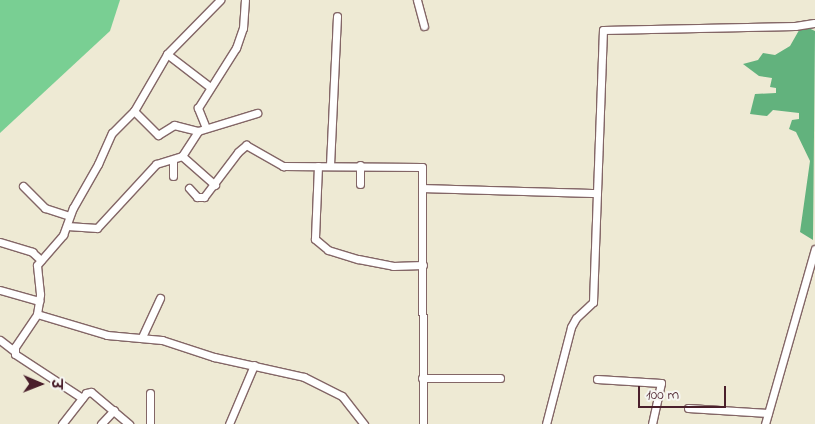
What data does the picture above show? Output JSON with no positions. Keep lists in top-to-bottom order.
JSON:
{
  "scale_bar": "100 m",
  "north": "right"
}
